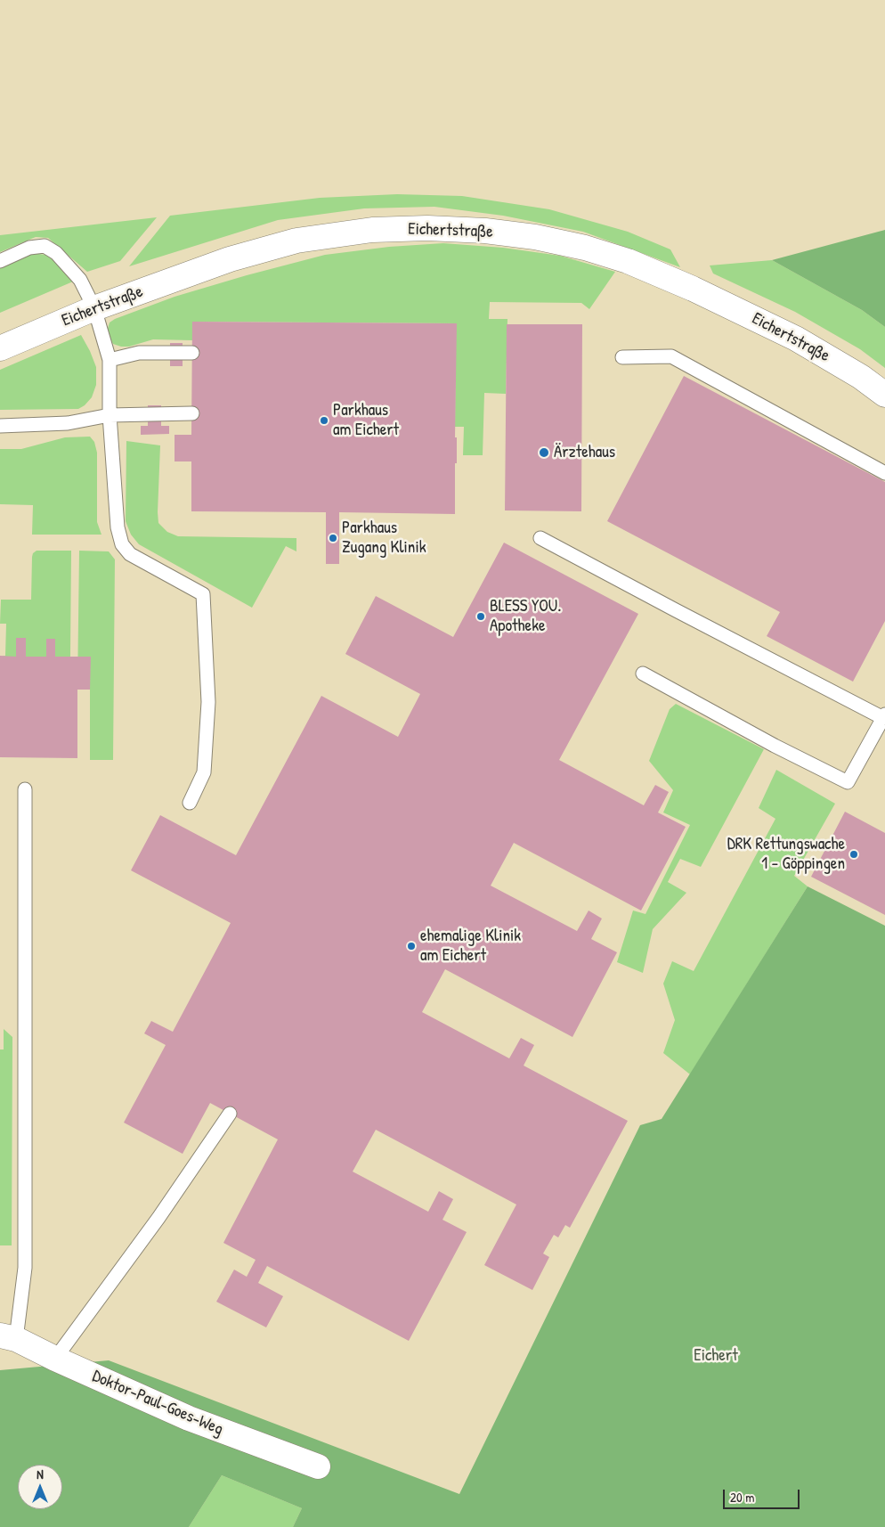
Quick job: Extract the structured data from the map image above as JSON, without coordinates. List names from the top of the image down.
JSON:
{
  "streets": {
    "street": ["Eichertstraße", "Doktor-Paul-Goes-Weg"]
  },
  "parks": ["Eichert"],
  "places": [
    "Parkhaus am Eichert",
    "Ärztehaus",
    "Parkhaus Zugang Klinik",
    "BLESS YOU. Apotheke",
    "DRK Rettungswache 1 - Göppingen",
    "ehemalige Klinik am Eichert"
  ],
  "scale_bar": "20 m",
  "north": "top"
}
